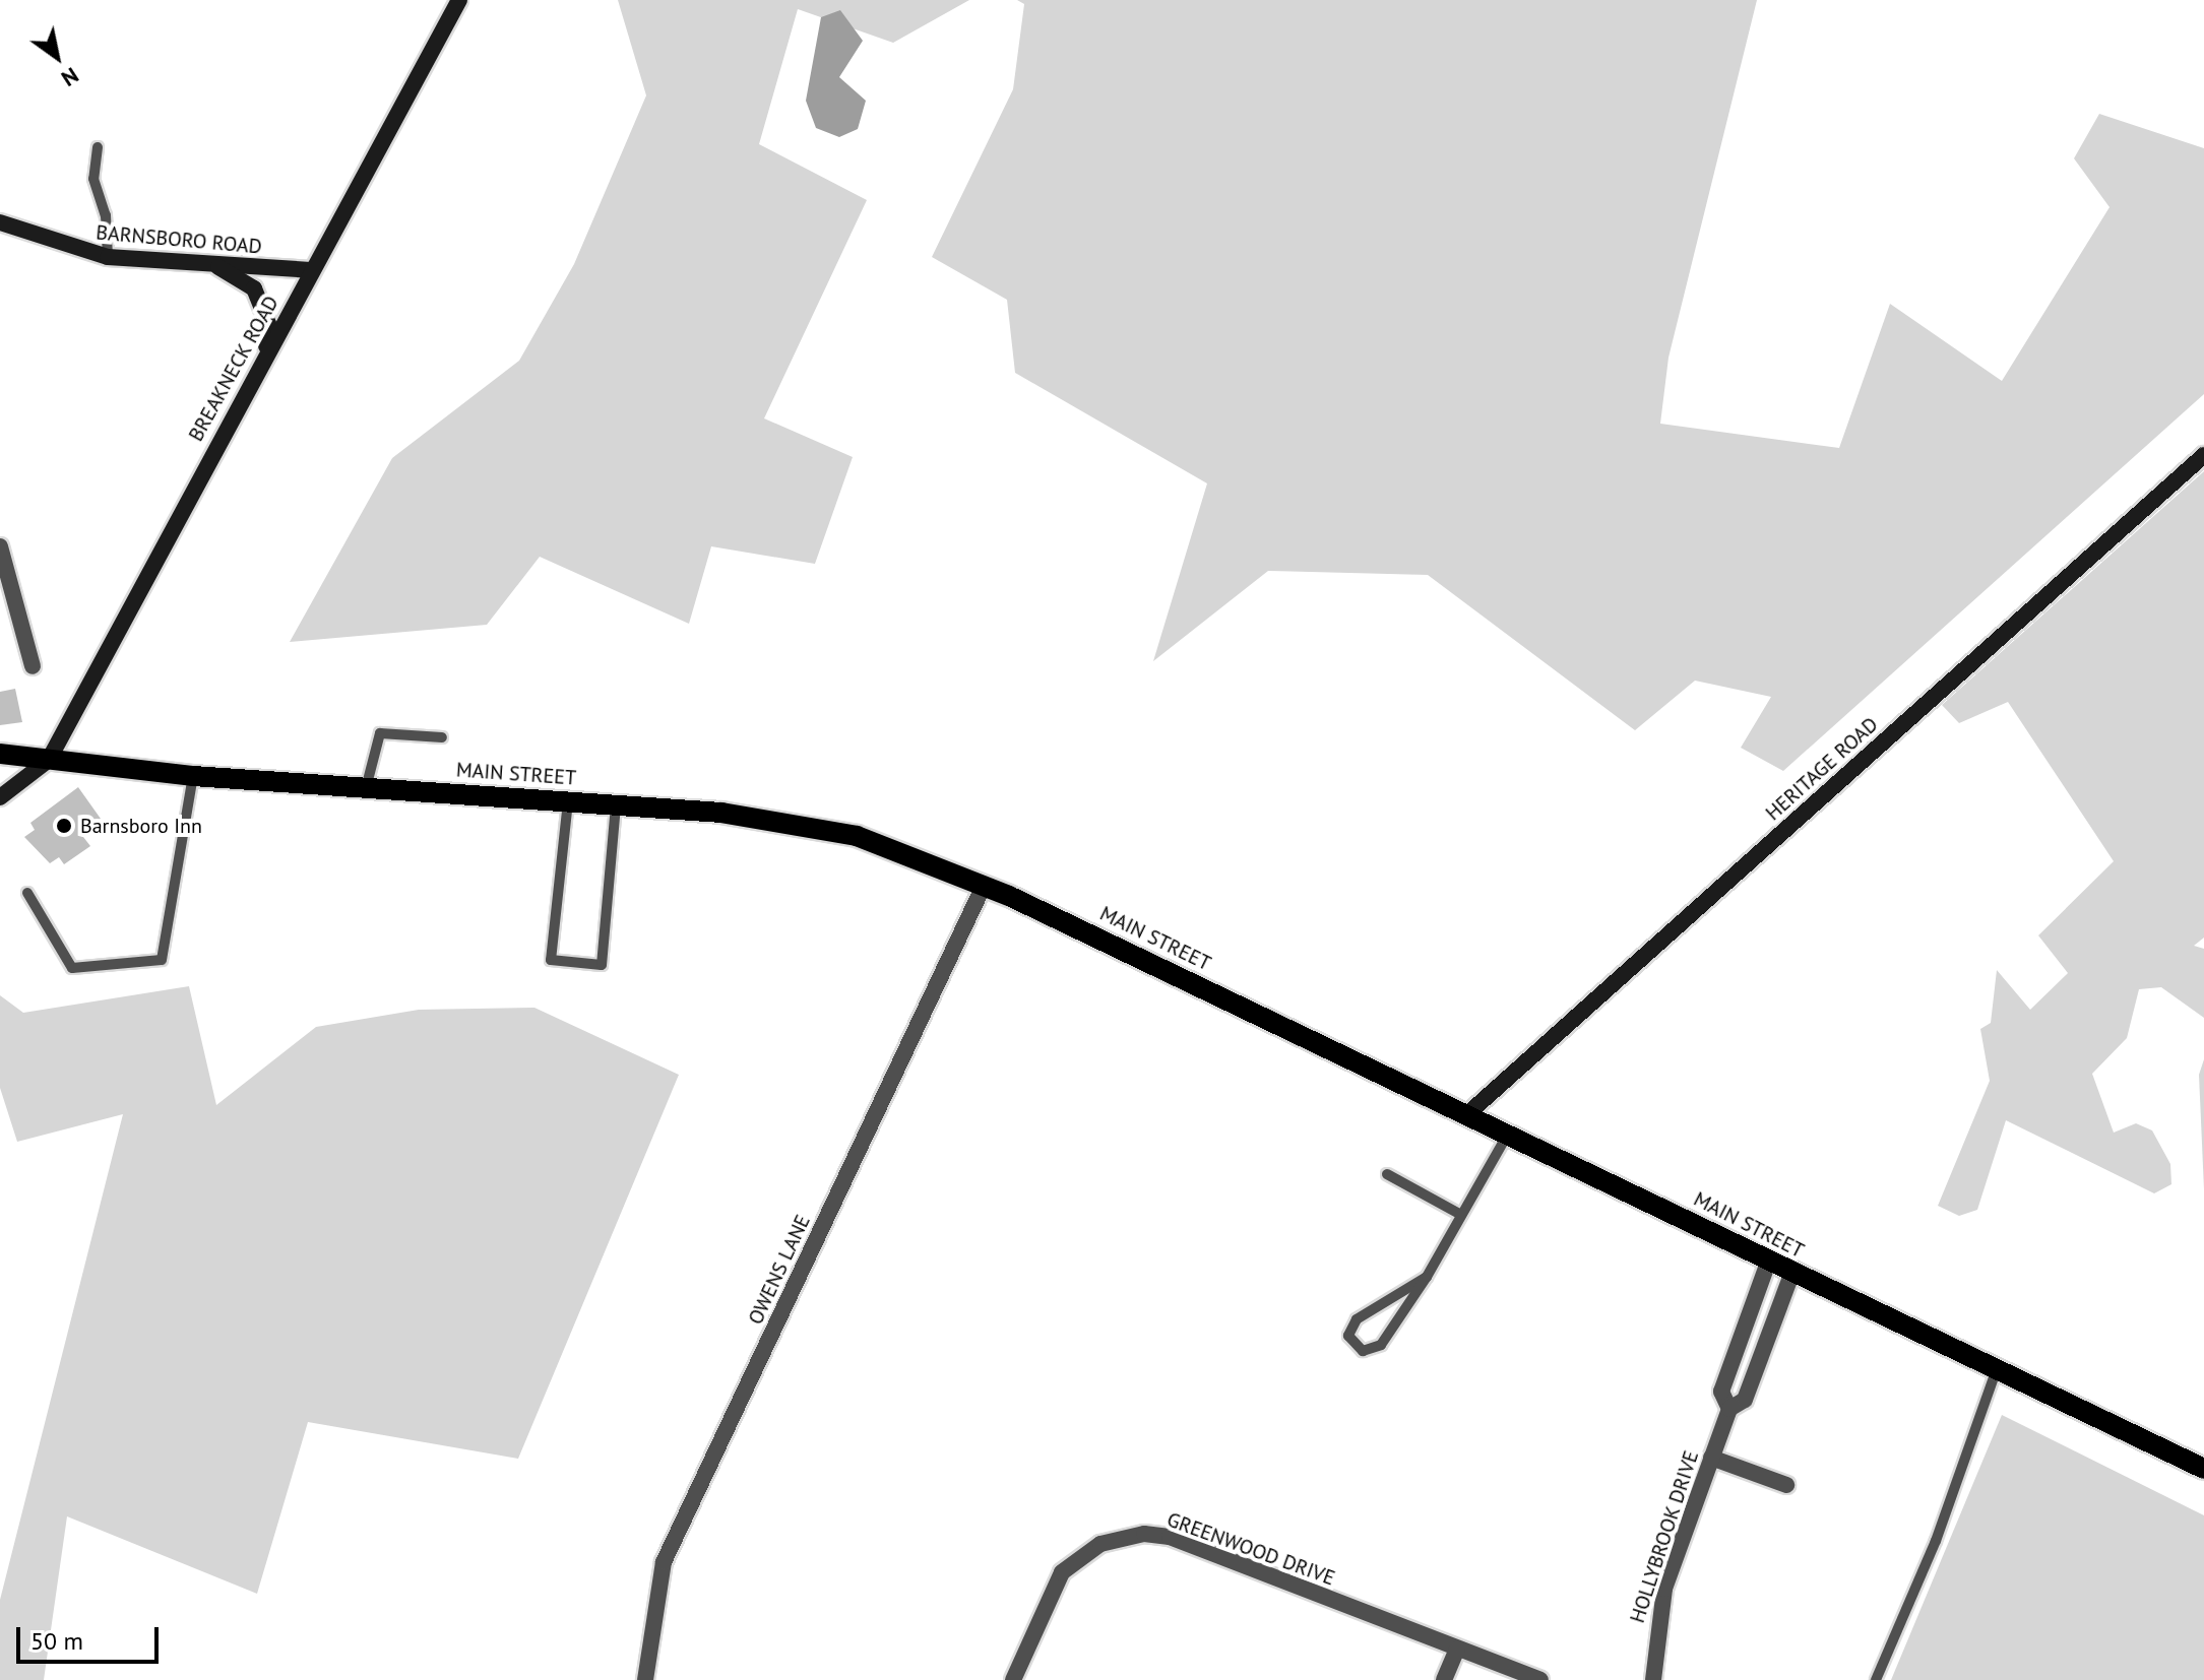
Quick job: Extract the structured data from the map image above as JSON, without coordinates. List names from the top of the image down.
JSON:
{
  "streets": {
    "main road": [
      "BARNSBORO ROAD",
      "BREAKNECK ROAD",
      "HERITAGE ROAD",
      "MAIN STREET"
    ],
    "street": ["OWENS LANE", "HOLLYBROOK DRIVE", "GREENWOOD DRIVE"]
  },
  "crossings": [
    ["BARNSBORO ROAD", "BREAKNECK ROAD"],
    ["BREAKNECK ROAD", "MAIN STREET"],
    ["HERITAGE ROAD", "MAIN STREET"],
    ["MAIN STREET", "OWENS LANE"],
    ["MAIN STREET", "HOLLYBROOK DRIVE"]
  ],
  "places": ["Barnsboro Inn"],
  "scale_bar": "50 m",
  "north": "bottom right"
}
